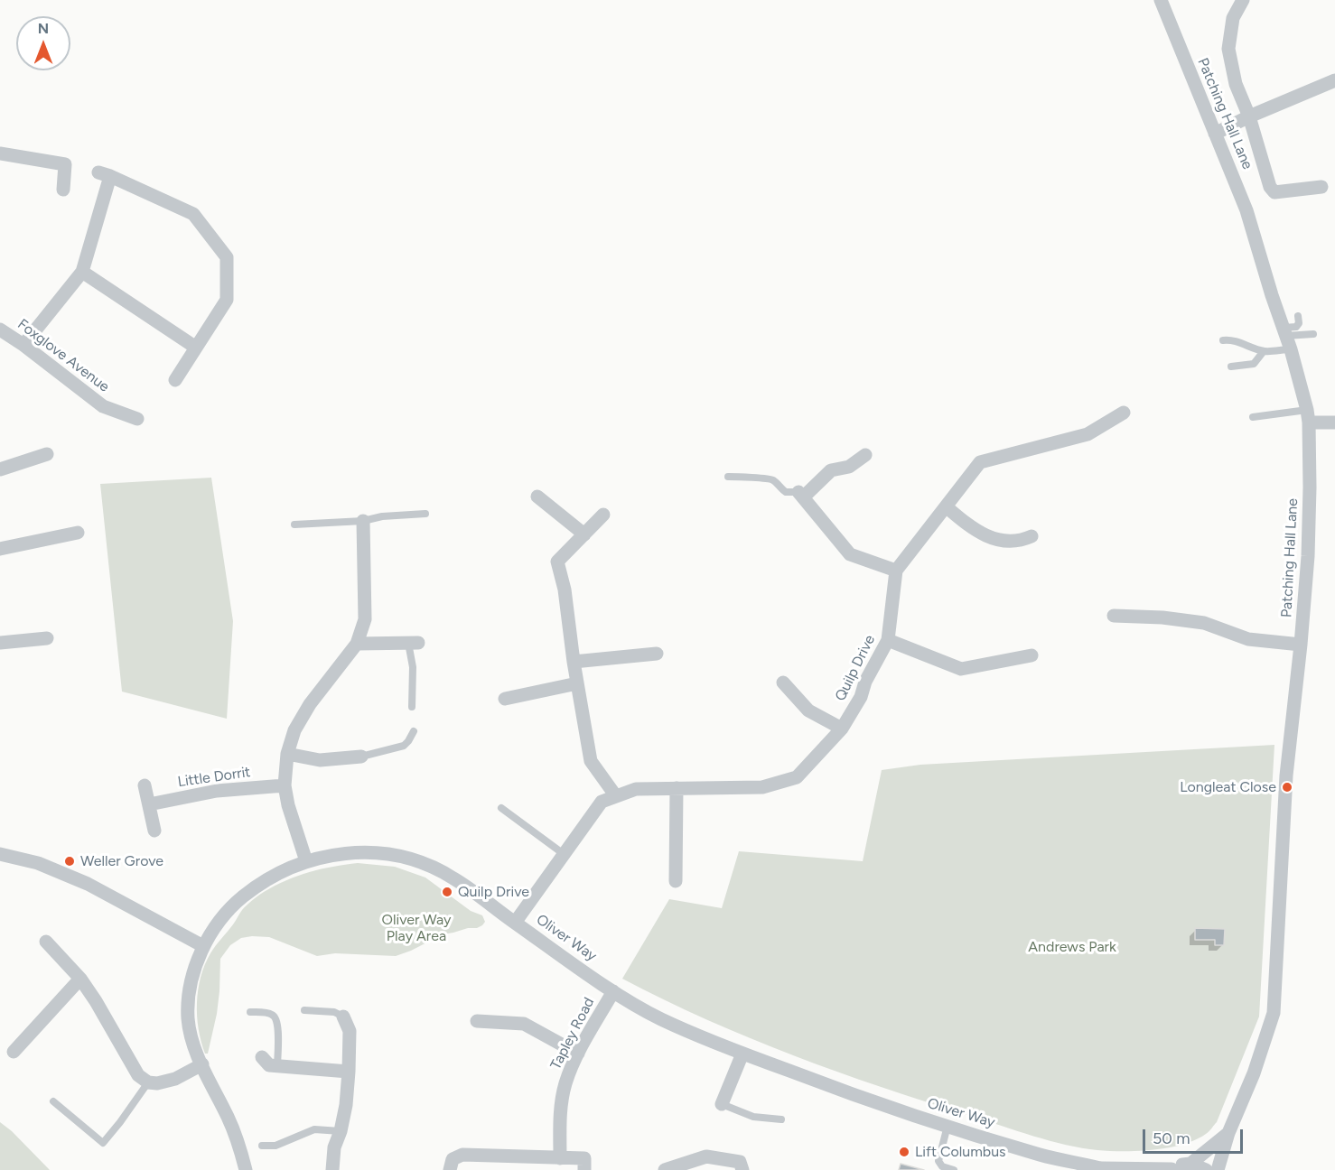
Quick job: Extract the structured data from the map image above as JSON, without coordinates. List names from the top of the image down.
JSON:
{
  "streets": {
    "street": [
      "Patching Hall Lane",
      "Foxglove Avenue",
      "Quilp Drive",
      "Little Dorrit",
      "Oliver Way",
      "Tapley Road"
    ]
  },
  "crossings": [
    ["Patching Hall Lane", "Oliver Way"],
    ["Quilp Drive", "Oliver Way"],
    ["Oliver Way", "Tapley Road"]
  ],
  "parks": ["Oliver Way Play Area", "Andrews Park"],
  "places": [
    "Longleat Close",
    "Weller Grove",
    "Quilp Drive",
    "Lift Columbus"
  ],
  "scale_bar": "50 m",
  "north": "top"
}
